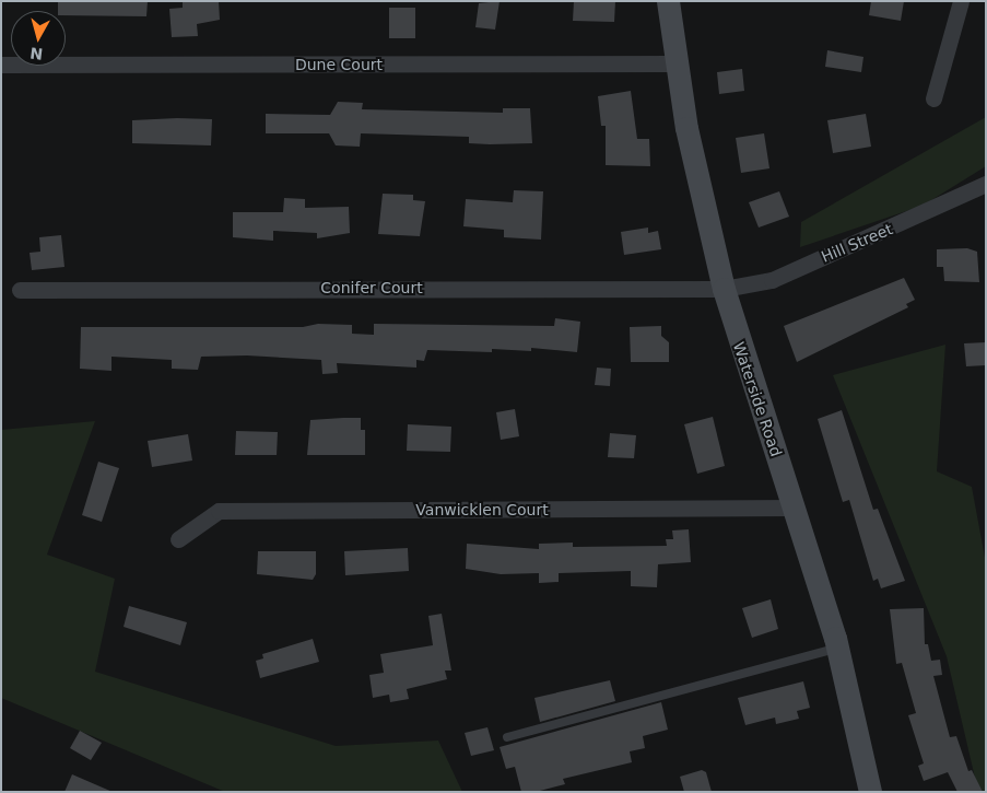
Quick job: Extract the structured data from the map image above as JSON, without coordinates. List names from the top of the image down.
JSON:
{
  "streets": {
    "main road": ["Waterside Road"],
    "street": [
      "Dune Court",
      "Hill Street",
      "Conifer Court",
      "Vanwicklen Court"
    ]
  },
  "crossings": [
    ["Dune Court", "Waterside Road"],
    ["Hill Street", "Conifer Court"],
    ["Hill Street", "Waterside Road"],
    ["Conifer Court", "Waterside Road"],
    ["Waterside Road", "Vanwicklen Court"]
  ],
  "north": "bottom"
}
